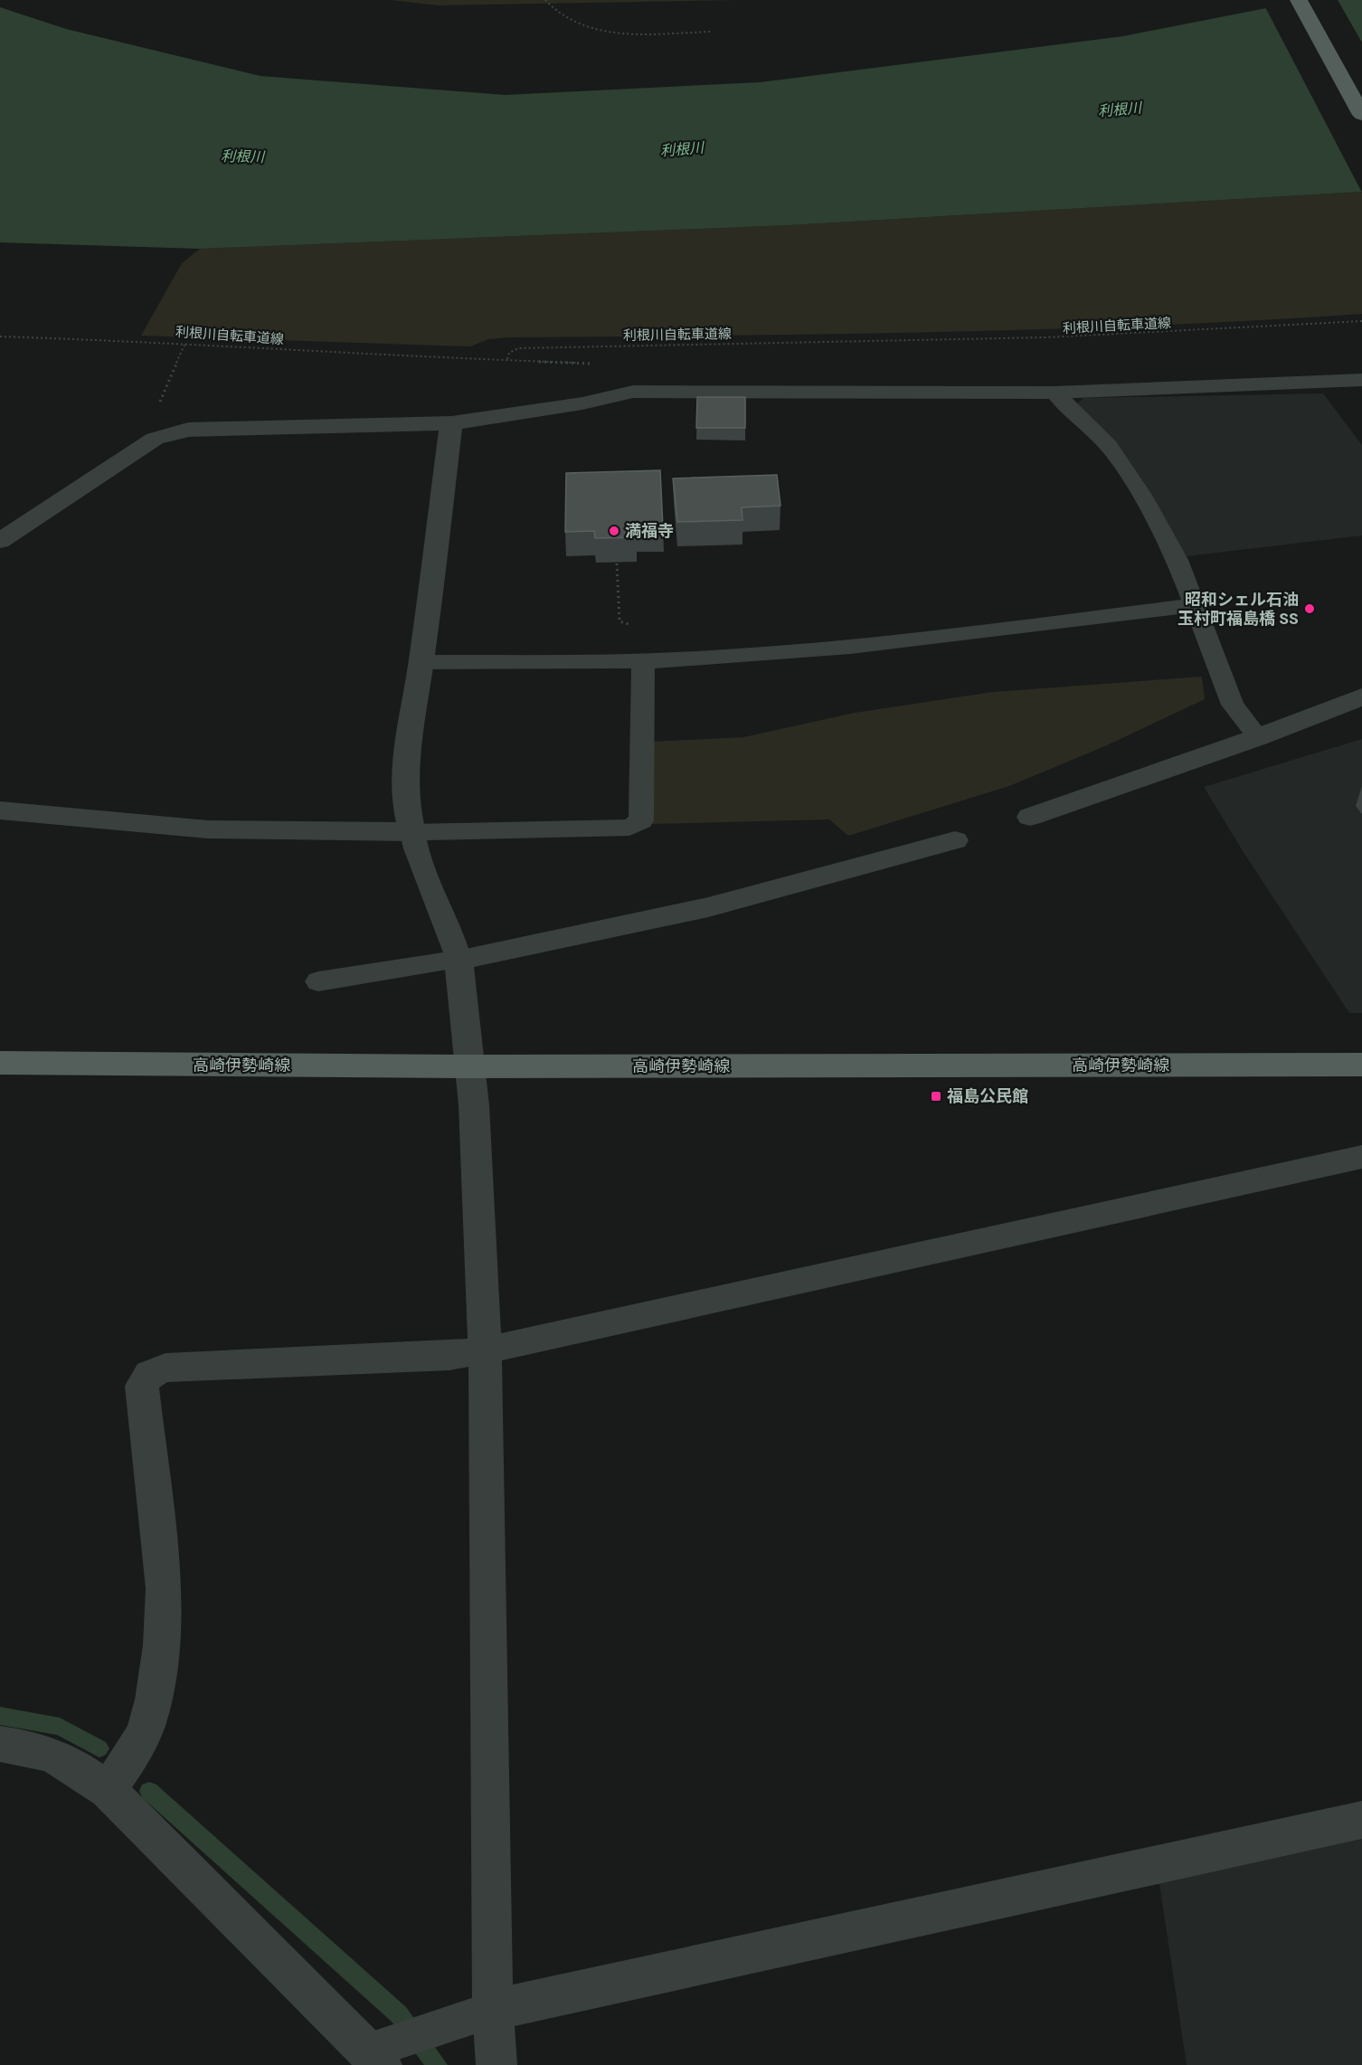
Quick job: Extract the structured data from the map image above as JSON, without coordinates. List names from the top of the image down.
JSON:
{
  "streets": {
    "main road": ["高崎伊勢崎線"],
    "path": ["利根川自転車道線"]
  },
  "water": ["利根川"],
  "places": {
    "other": ["満福寺", "昭和シェル石油 玉村町福島橋 SS"],
    "transit": ["福島公民館"]
  }
}
